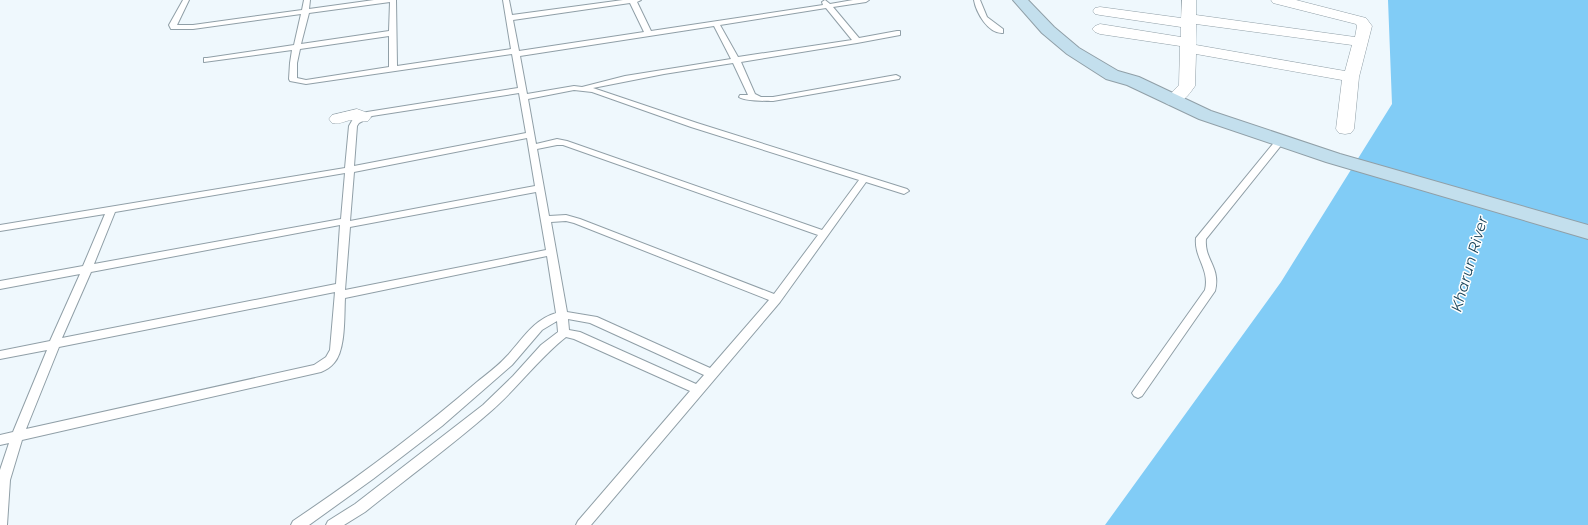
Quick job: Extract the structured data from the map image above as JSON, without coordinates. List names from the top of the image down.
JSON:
{
  "water": ["Kharun River"]
}
